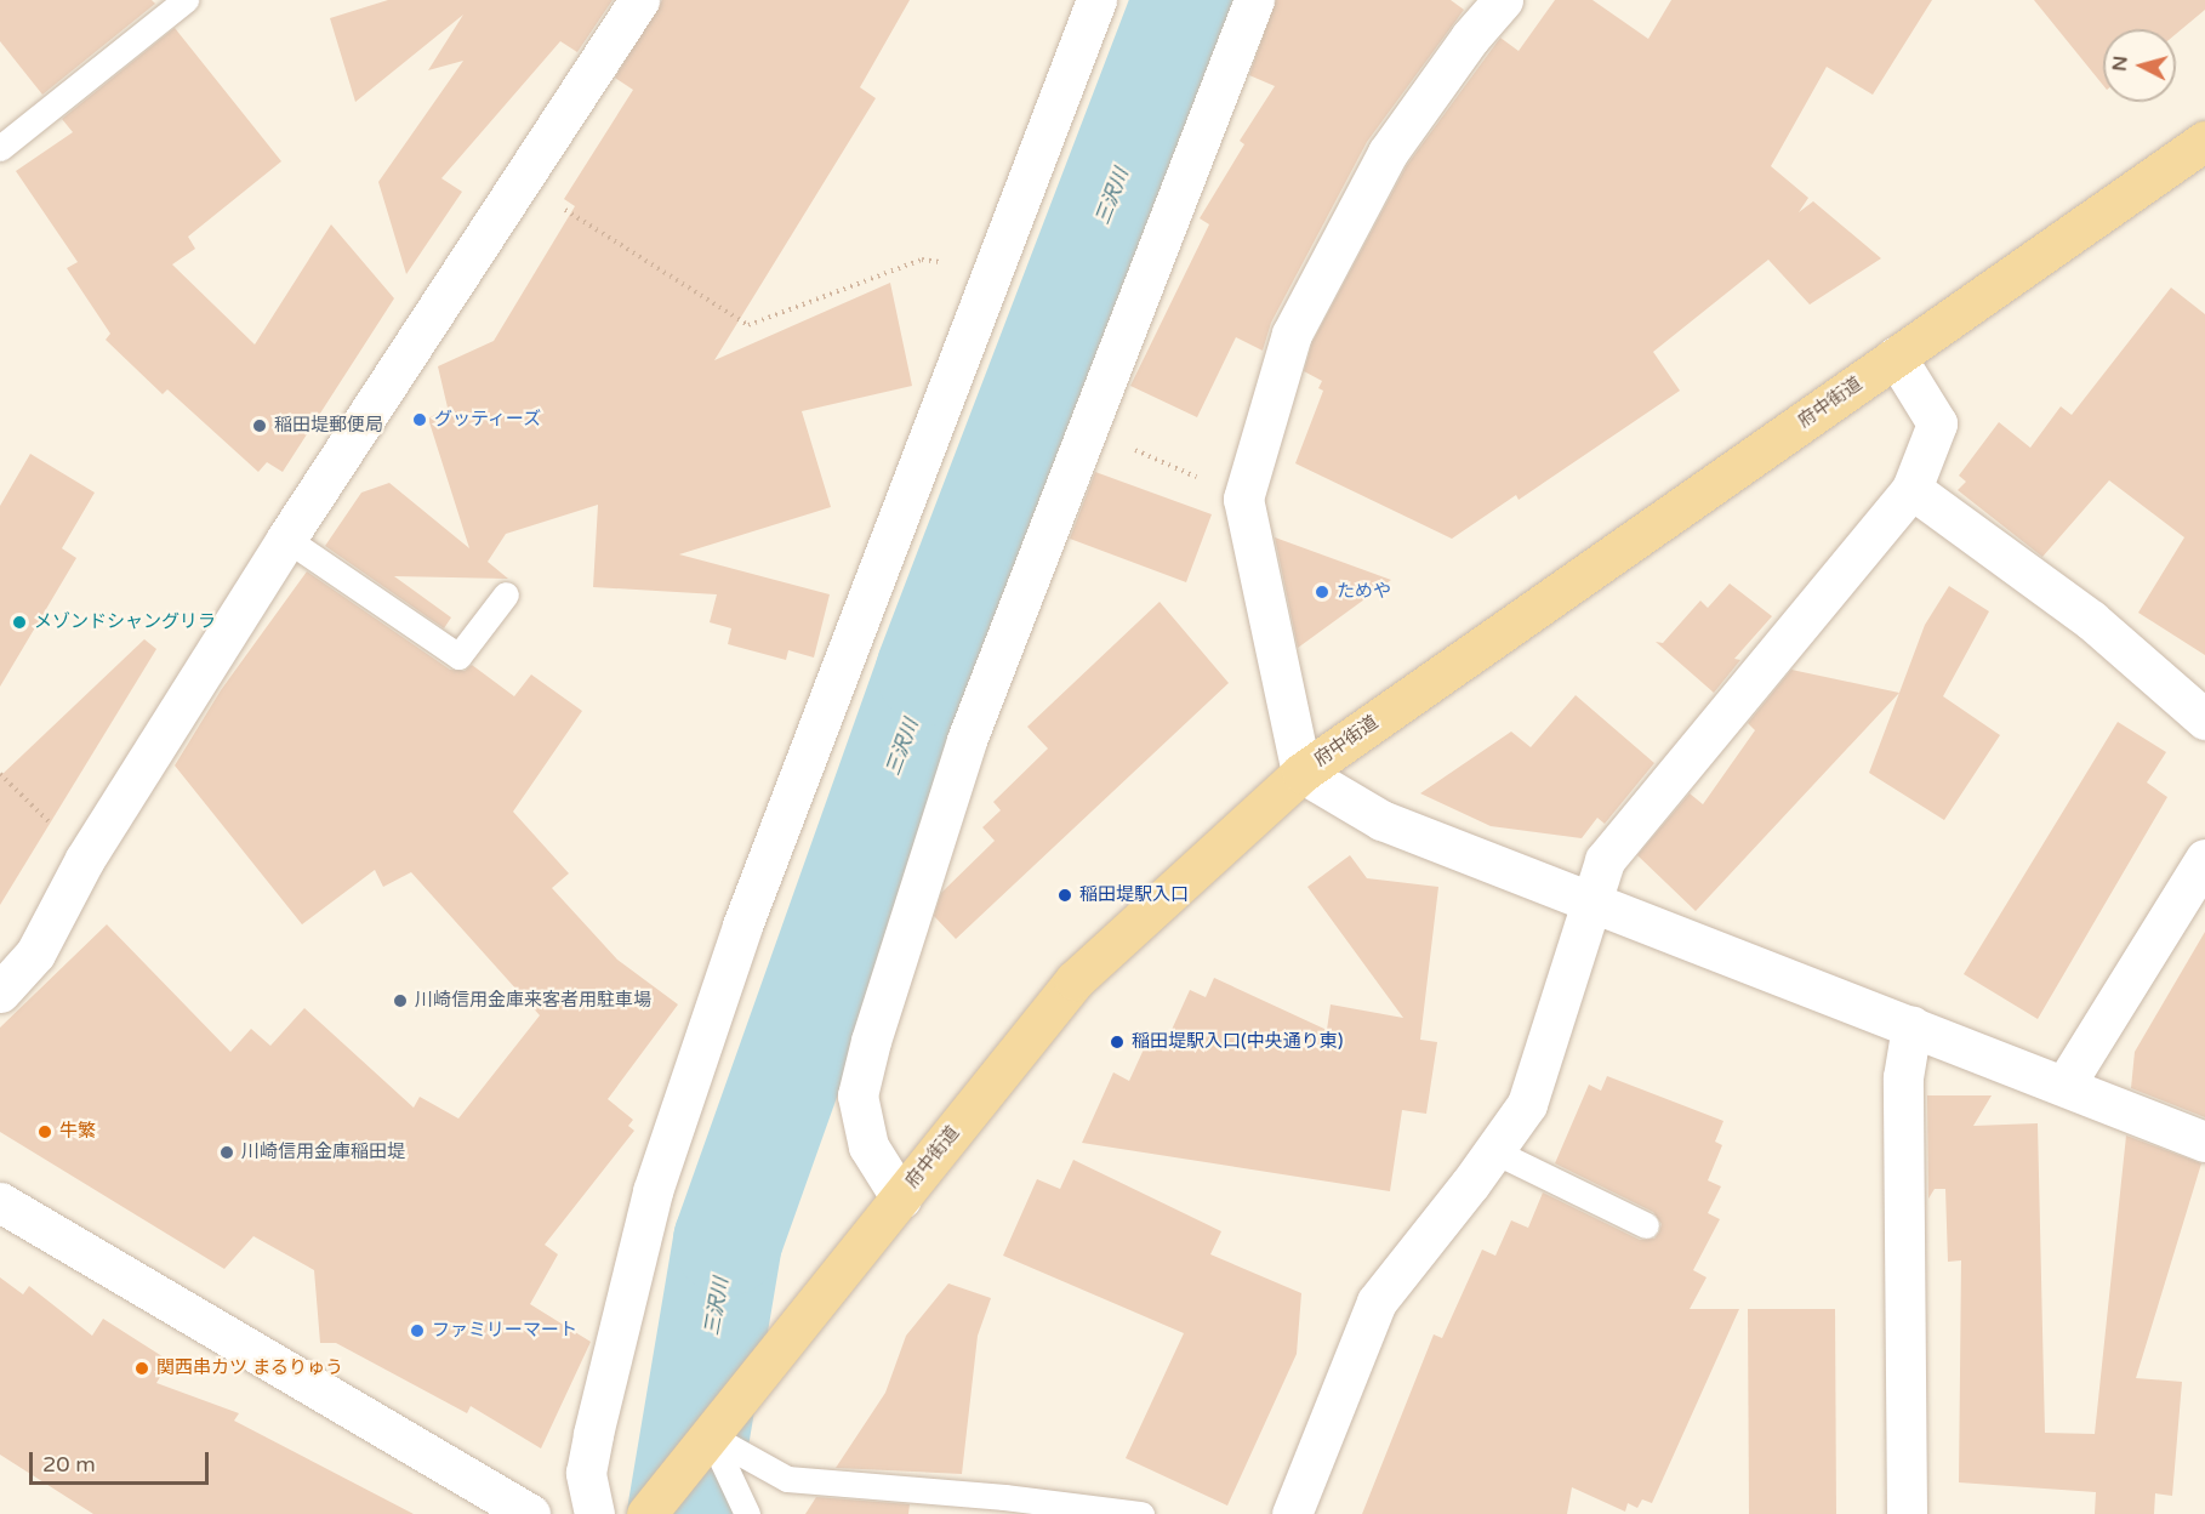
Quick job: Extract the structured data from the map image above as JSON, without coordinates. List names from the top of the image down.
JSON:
{
  "streets": {
    "main road": ["府中街道"]
  },
  "water": ["三沢川"],
  "places": [
    "グッティーズ",
    "稲田堤郵便局",
    "ためや",
    "メゾンドシャングリラ",
    "稲田堤駅入口",
    "川崎信用金庫来客者用駐車場",
    "稲田堤駅入口(中央通り東)",
    "牛繁",
    "川崎信用金庫稲田堤",
    "ファミリーマート",
    "関西串カツ まるりゅう"
  ],
  "scale_bar": "20 m",
  "north": "left"
}
